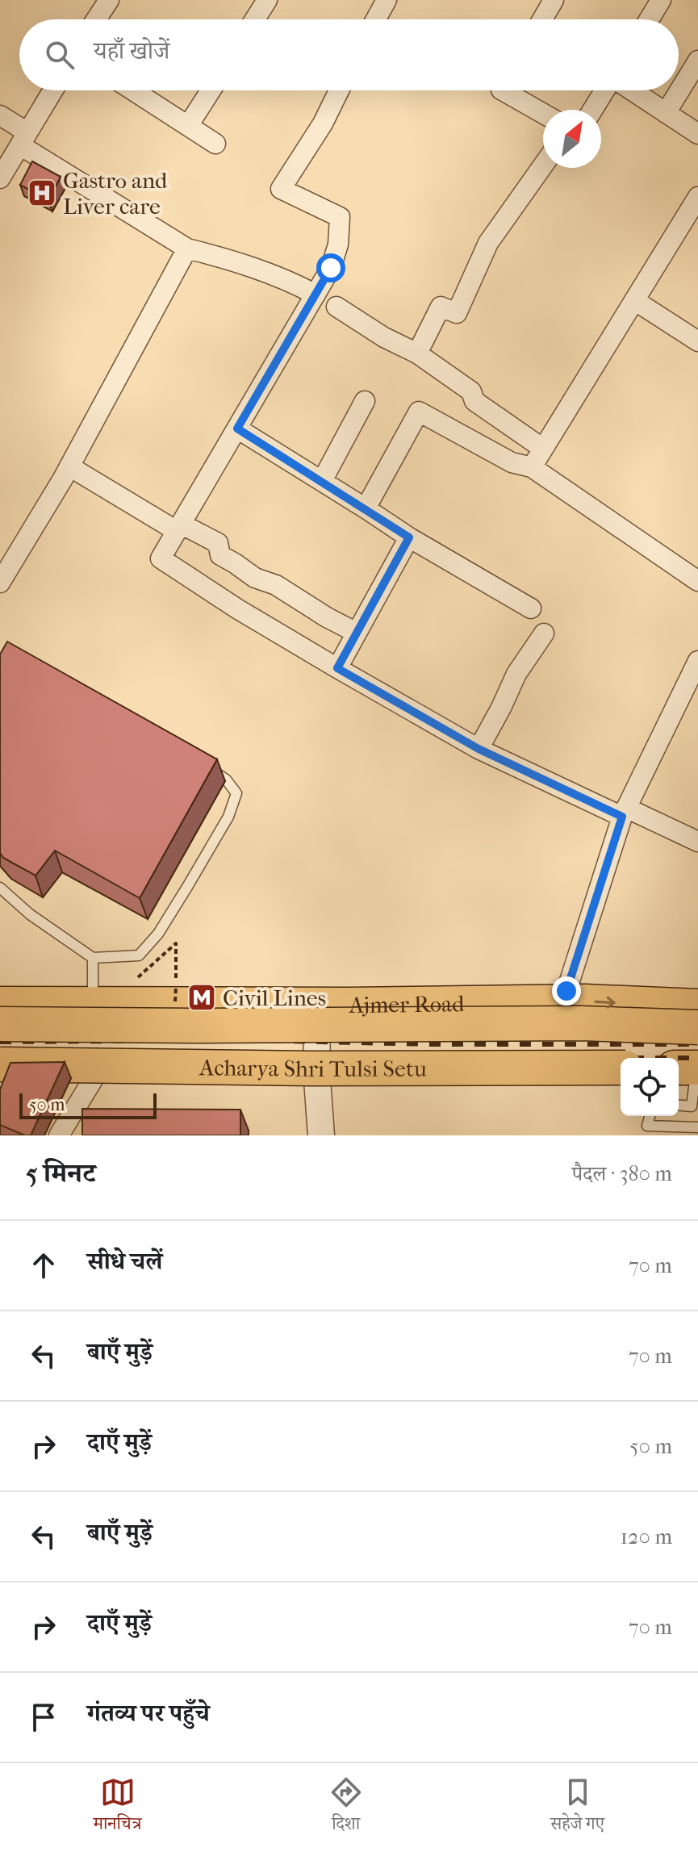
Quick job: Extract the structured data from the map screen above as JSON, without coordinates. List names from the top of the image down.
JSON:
{
  "streets": {
    "highway": ["Ajmer Road", "Acharya Shri Tulsi Setu"]
  },
  "places": {
    "hospital": ["Gastro and Liver care"],
    "metro station": ["Civil Lines"]
  },
  "scale_bar": "50 m",
  "north": "top right",
  "page": {
    "search": "यहाँ खोजें",
    "scale": "50 m",
    "heading": ["5 मिनट", "पैदल · 380 m"],
    "list": [
      ["सीधे चलें", "70 m"],
      ["बाएँ मुड़ें", "70 m"],
      ["दाएँ मुड़ें", "50 m"],
      ["बाएँ मुड़ें", "120 m"],
      ["दाएँ मुड़ें", "70 m"],
      "गंतव्य पर पहुँचे"
    ],
    "nav": ["मानचित्र", "दिशा", "सहेजे गए"]
  }
}
